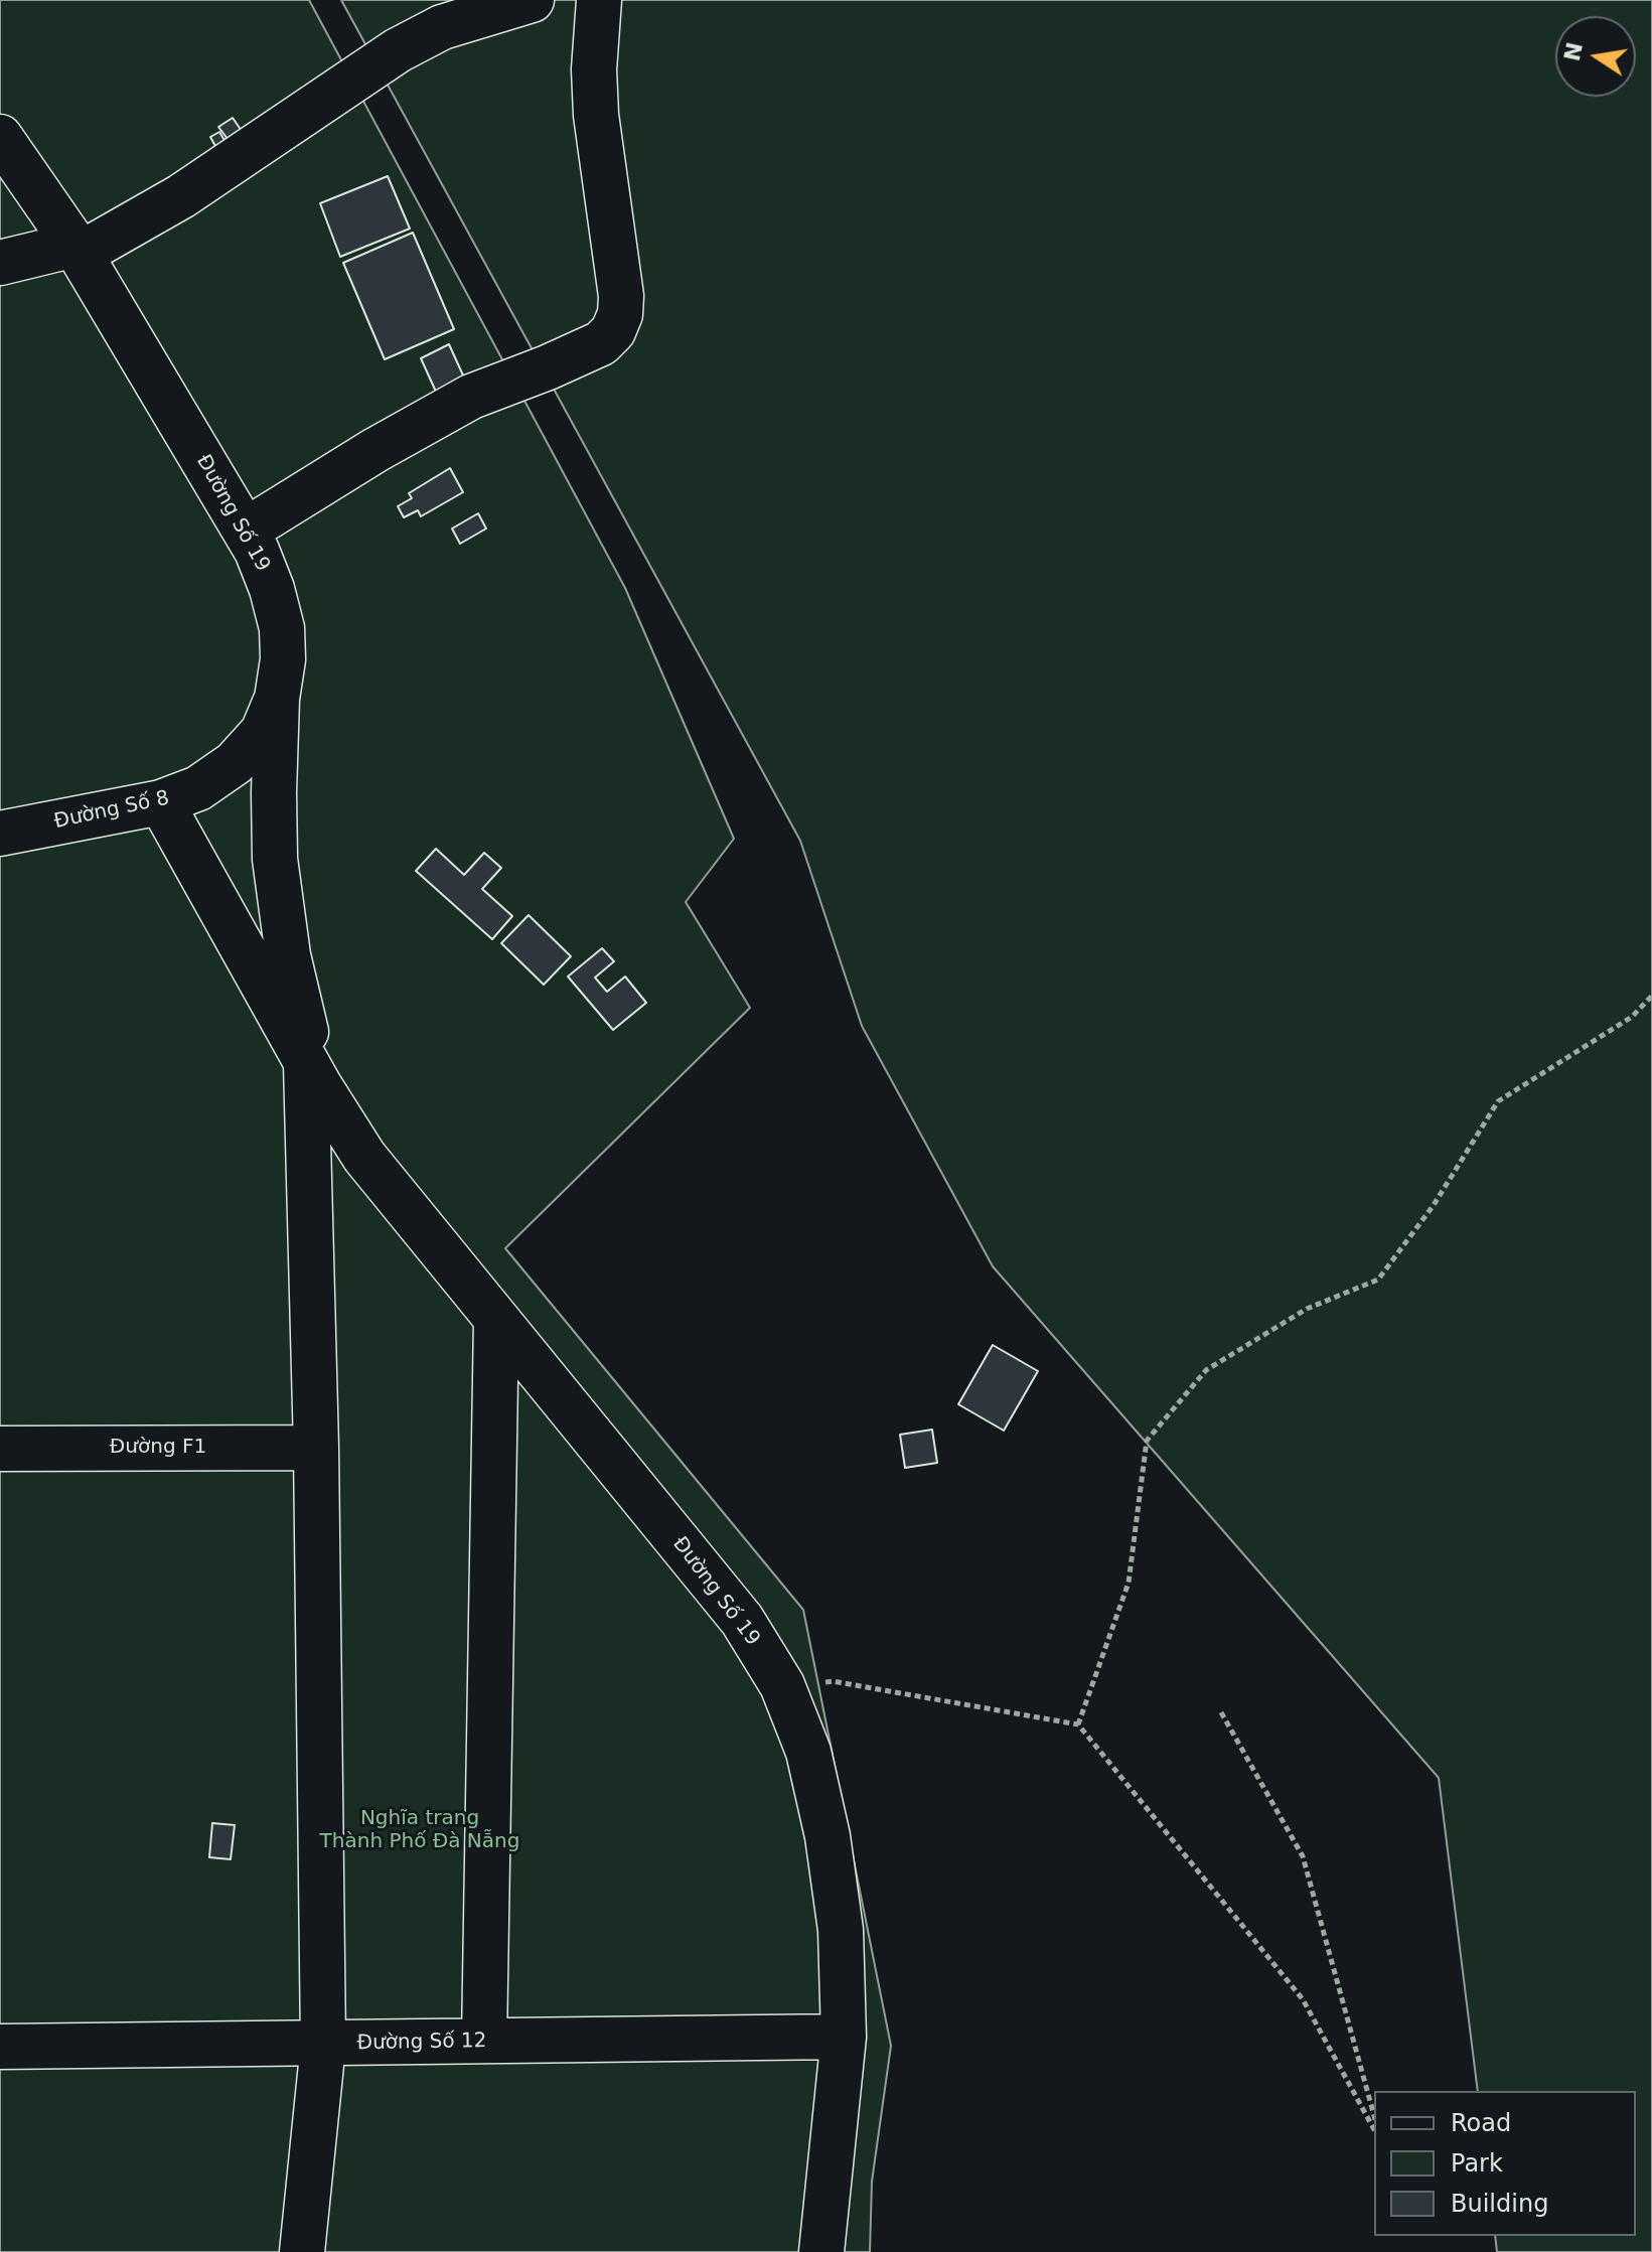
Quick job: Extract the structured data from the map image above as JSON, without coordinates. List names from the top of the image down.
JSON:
{
  "streets": {
    "street": [
      "Đường Số 19",
      "Đường Số 8",
      "Đường F1",
      "Đường Số 12"
    ]
  },
  "crossings": [
    ["Đường Số 19", "Đường Số 8"],
    ["Đường Số 19", "Đường Số 12"]
  ],
  "parks": ["Nghĩa trang Thành Phố Đà Nẵng"],
  "legend": ["Road", "Park", "Building"],
  "north": "left"
}
